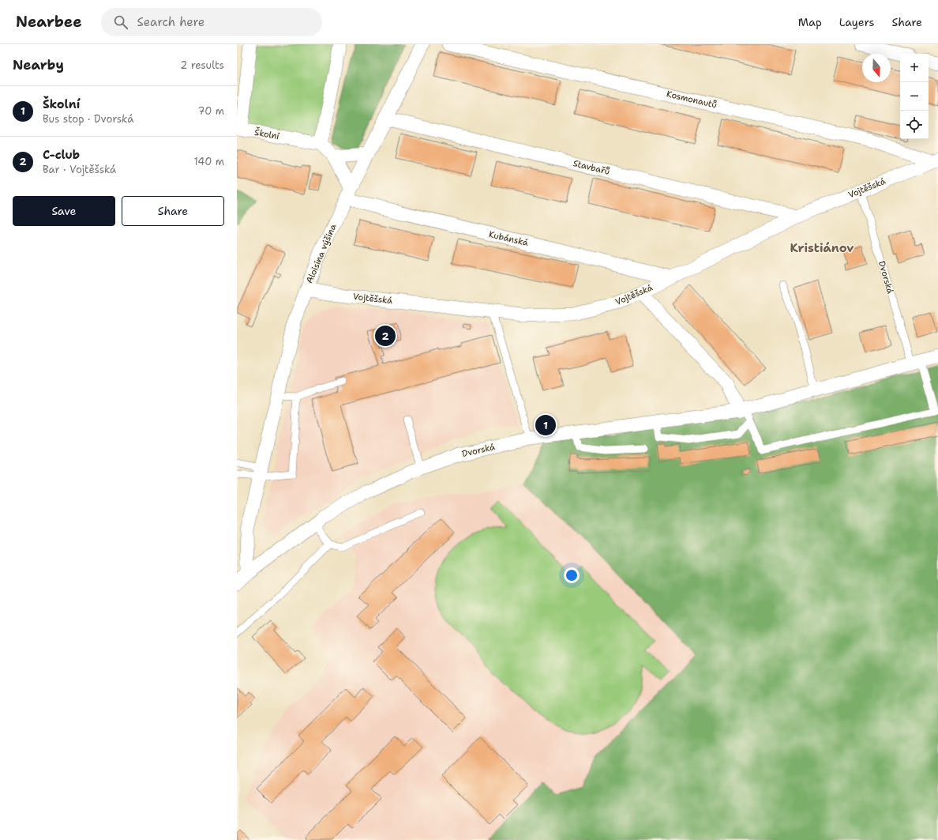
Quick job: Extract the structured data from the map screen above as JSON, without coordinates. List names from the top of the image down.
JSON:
{
  "streets": {
    "street": [
      "Kosmonautů",
      "Školní",
      "Stavbařů",
      "Vojtěšská",
      "Kubánská",
      "Aloisina výšina",
      "Dvorská"
    ]
  },
  "crossings": [
    ["Kosmonautů", "Vojtěšská"],
    ["Stavbařů", "Vojtěšská"],
    ["Stavbařů", "Aloisina výšina"],
    ["Vojtěšská", "Kubánská"],
    ["Vojtěšská", "Aloisina výšina"],
    ["Vojtěšská", "Dvorská"],
    ["Kubánská", "Aloisina výšina"],
    ["Aloisina výšina", "Dvorská"]
  ],
  "districts": ["Kristiánov"],
  "north": "bottom",
  "page": {
    "header": "Nearbee",
    "search": "Search here",
    "nav": ["Map", "Layers", "Share"],
    "heading": ["Nearby", "2 results"],
    "map_buttons": ["+", "−"],
    "list": [
      {
        "mark": "1",
        "name": "Školní",
        "note": "Bus stop · Dvorská",
        "value": "70 m"
      },
      {
        "mark": "2",
        "name": "C-club",
        "note": "Bar · Vojtěšská",
        "value": "140 m"
      }
    ],
    "buttons": ["Save", "Share"],
    "pins": ["2", "1"]
  }
}
